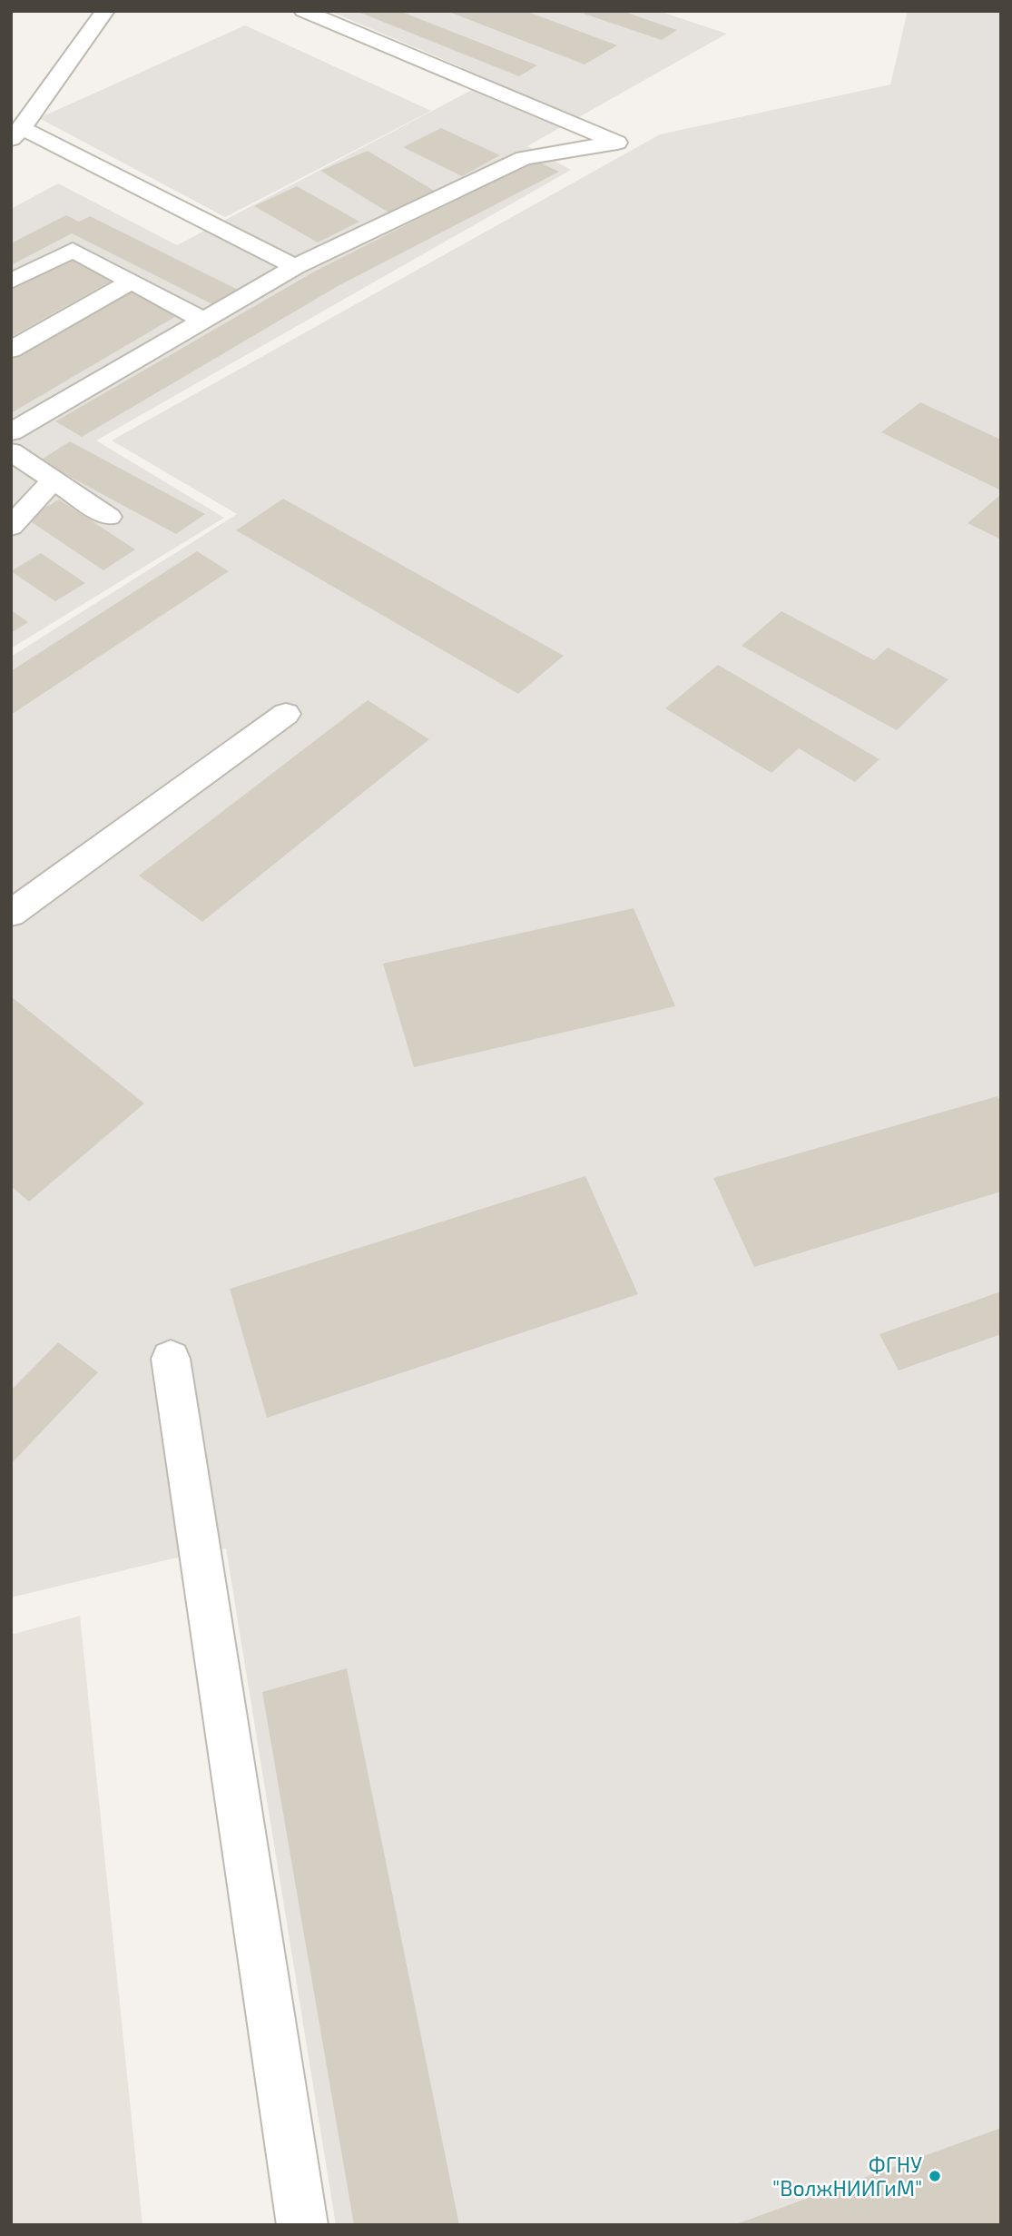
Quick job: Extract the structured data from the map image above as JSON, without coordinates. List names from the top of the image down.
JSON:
{
  "places": ["ФГНУ \"ВолжНИИГиМ\""]
}
